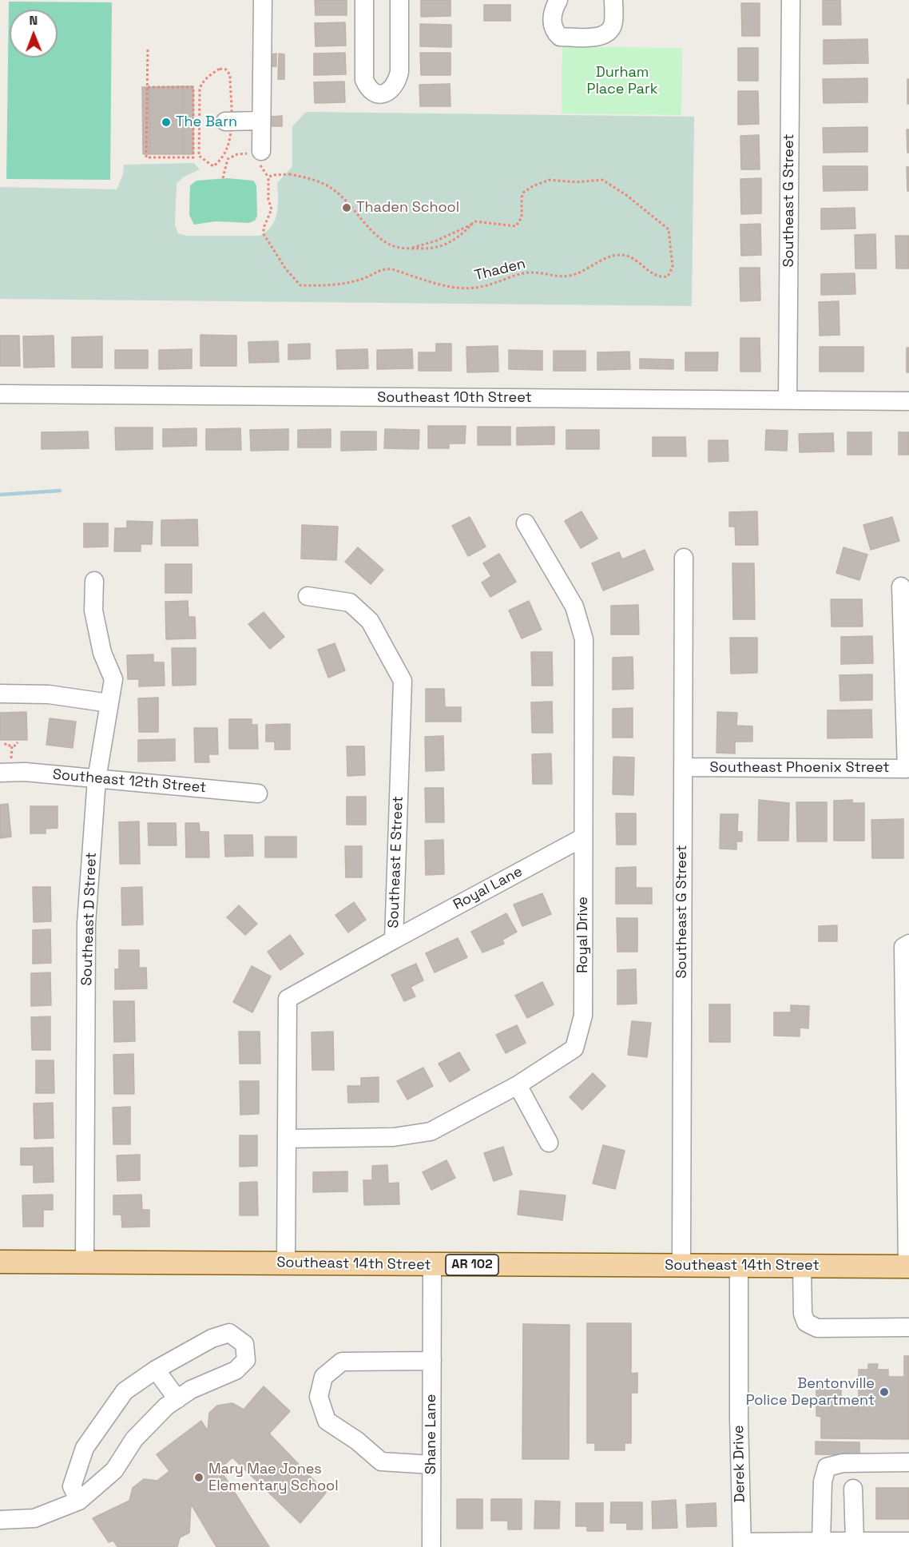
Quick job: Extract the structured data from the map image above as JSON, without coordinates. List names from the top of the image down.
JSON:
{
  "streets": {
    "main road": ["Southeast 14th Street", "AR 102"],
    "street": [
      "Southeast G Street",
      "Southeast 10th Street",
      "Southeast Phoenix Street",
      "Southeast 12th Street",
      "Southeast E Street",
      "Royal Lane",
      "Southeast D Street",
      "Royal Drive",
      "Shane Lane",
      "Derek Drive"
    ],
    "path": ["Thaden"]
  },
  "crossings": [
    ["Southeast G Street", "Southeast 10th Street"],
    ["Southeast G Street", "Southeast Phoenix Street"],
    ["Southeast G Street", "Southeast 14th Street"],
    ["Southeast 12th Street", "Southeast D Street"],
    ["Southeast E Street", "Royal Lane"],
    ["Southeast E Street", "Royal Drive"],
    ["Southeast E Street", "Southeast 14th Street"],
    ["Royal Lane", "Royal Drive"],
    ["Southeast D Street", "Southeast 14th Street"],
    ["Southeast 14th Street", "Shane Lane"],
    ["Southeast 14th Street", "Derek Drive"]
  ],
  "parks": ["Durham Place Park"],
  "places": [
    "The Barn",
    "Thaden School",
    "Bentonville Police Department",
    "Mary Mae Jones Elementary School"
  ],
  "north": "top"
}
